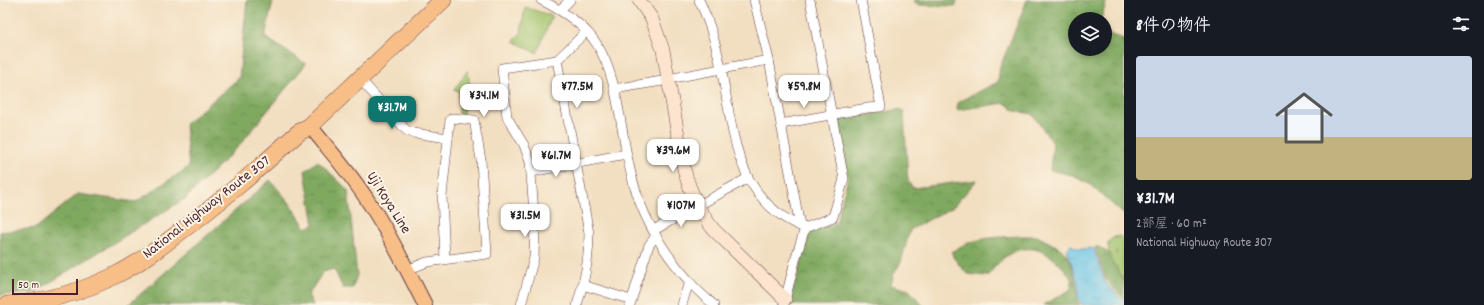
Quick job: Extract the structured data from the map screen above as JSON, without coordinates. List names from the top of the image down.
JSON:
{
  "streets": {
    "highway": ["National Highway Route 307"],
    "main road": ["Uji Koya Line"]
  },
  "crossings": [
    ["Uji Koya Line", "National Highway Route 307"]
  ],
  "scale_bar": "50 m",
  "page": {
    "heading": "8件の物件",
    "list": [
      {
        "name": "¥31.7M",
        "note": "2部屋 · 60 m² · National Highway Route 307"
      }
    ],
    "price": [
      "¥77.5M",
      "¥59.8M",
      "¥34.1M",
      "¥31.7M",
      "¥39.6M",
      "¥61.7M",
      "¥107M",
      "¥31.5M"
    ],
    "scale": "50 m"
  }
}
